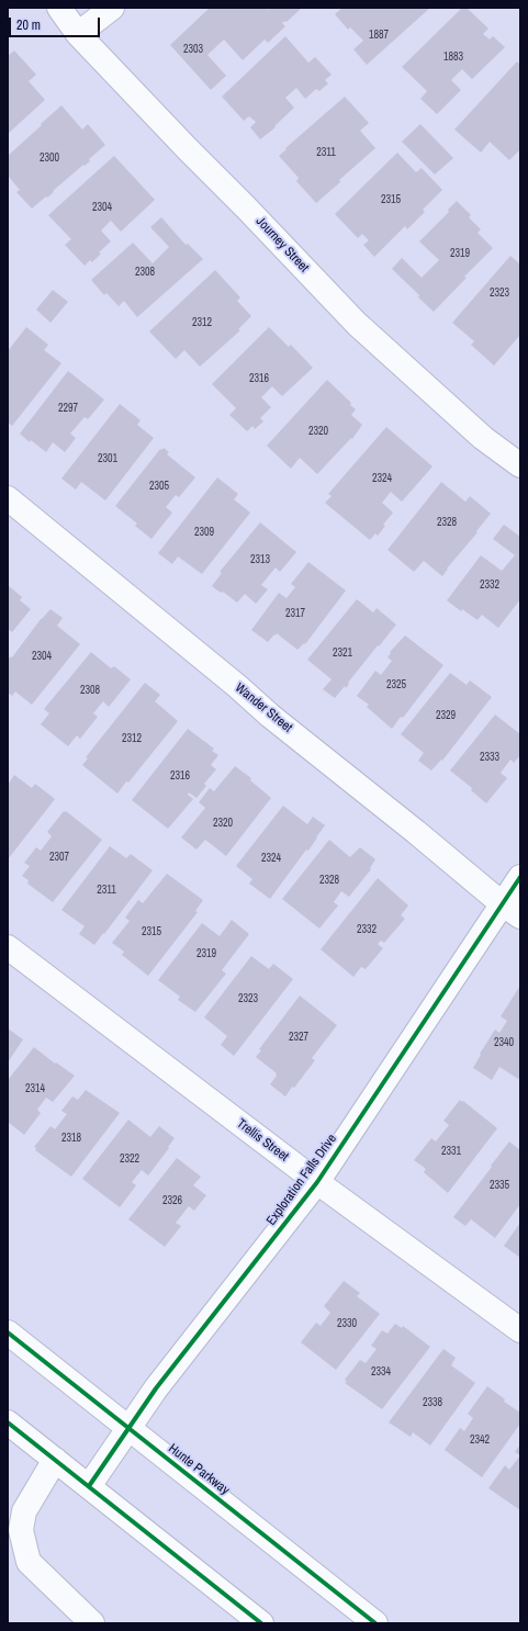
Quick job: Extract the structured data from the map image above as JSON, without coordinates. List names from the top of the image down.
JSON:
{
  "streets": {
    "street": [
      "Journey Street",
      "Wander Street",
      "Trellis Street",
      "Exploration Falls Drive",
      "Hunte Parkway"
    ]
  },
  "crossings": [
    ["Wander Street", "Exploration Falls Drive"],
    ["Trellis Street", "Exploration Falls Drive"],
    ["Exploration Falls Drive", "Hunte Parkway"]
  ],
  "house_numbers": [
    "1887",
    "2303",
    "1883",
    "2311",
    "2300",
    "2315",
    "2304",
    "2319",
    "2308",
    "2323",
    "2312",
    "2316",
    "2297",
    "2320",
    "2301",
    "2324",
    "2305",
    "2328",
    "2309",
    "2313",
    "2332",
    "2317",
    "2321",
    "2304",
    "2325",
    "2308",
    "2329",
    "2312",
    "2333",
    "2316",
    "2320",
    "2307",
    "2324",
    "2328",
    "2311",
    "2332",
    "2315",
    "2319",
    "2323",
    "2327",
    "2340",
    "2314",
    "2318",
    "2331",
    "2322",
    "2335",
    "2326",
    "2330",
    "2334",
    "2338",
    "2342"
  ],
  "scale_bar": "20 m"
}
